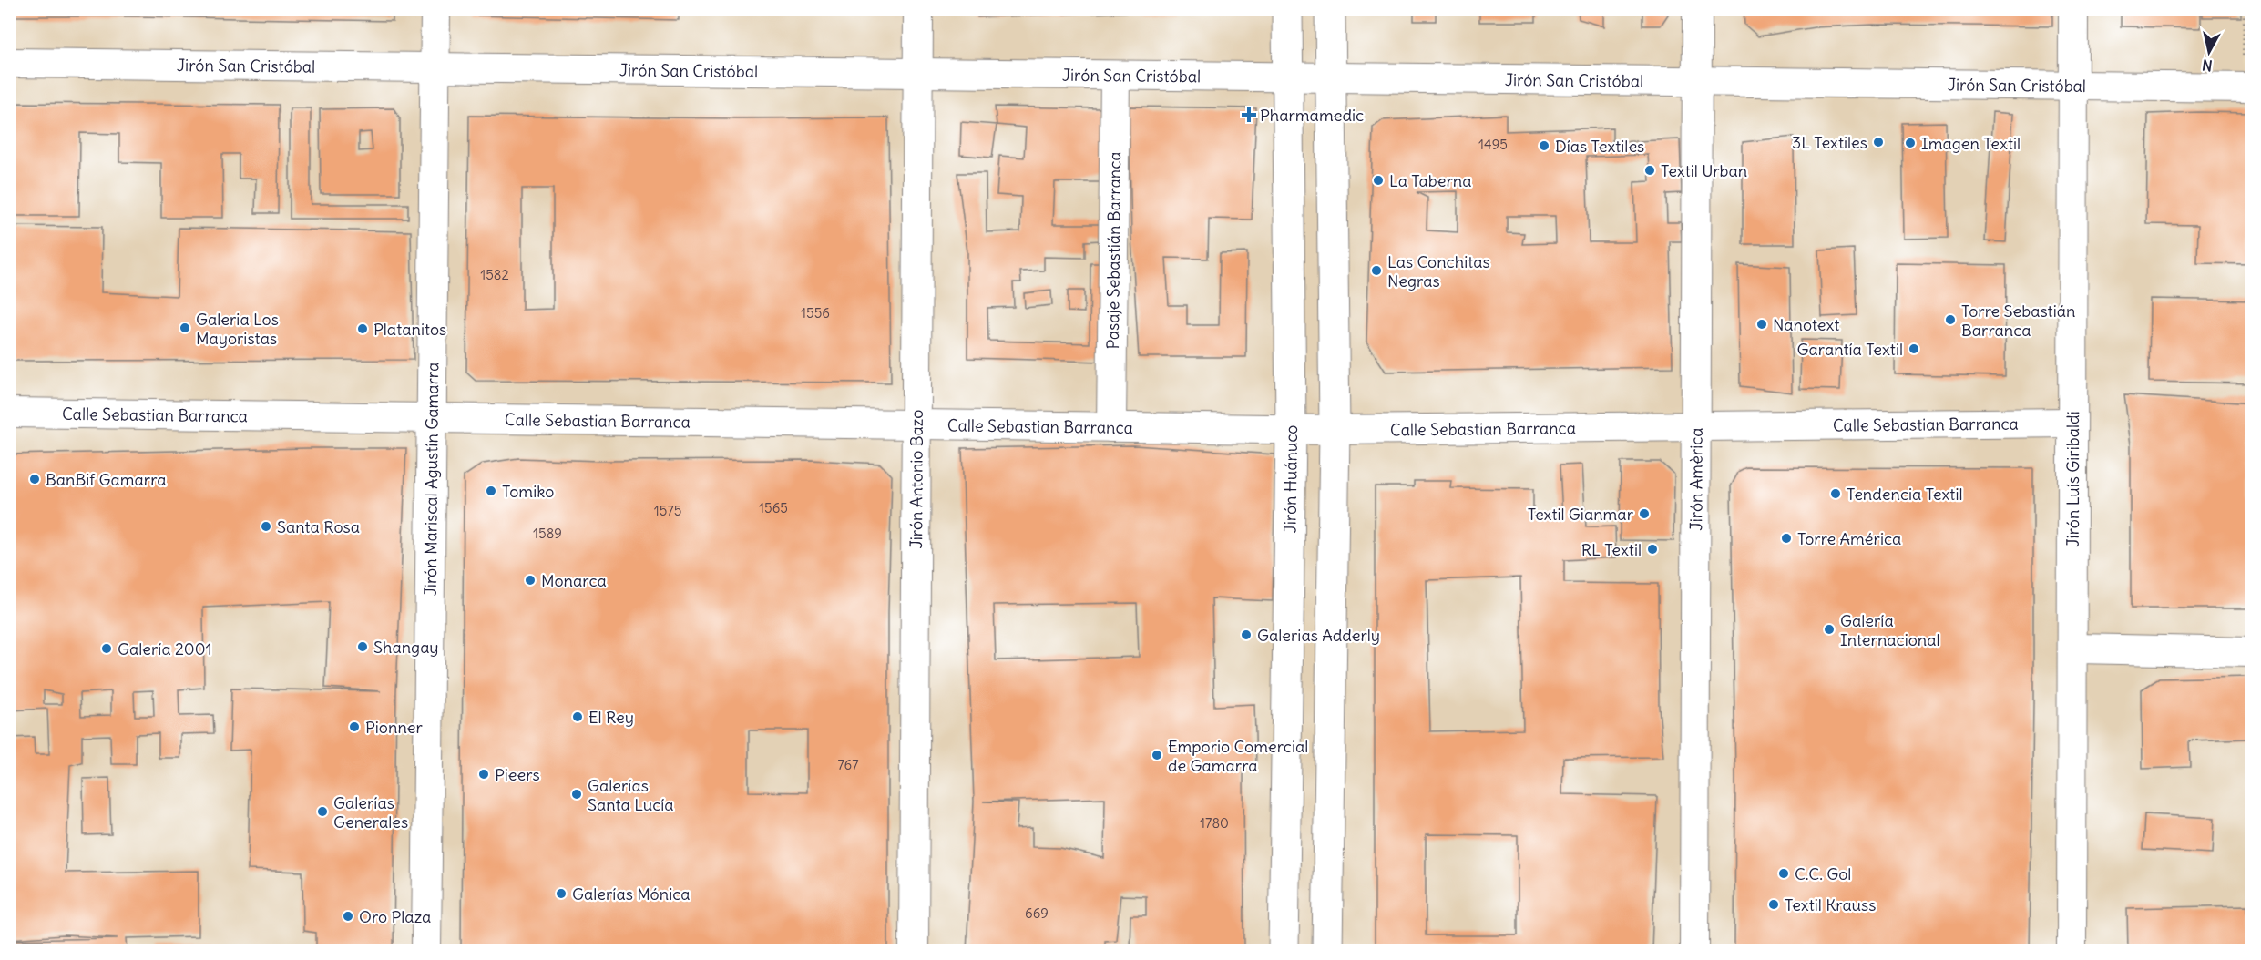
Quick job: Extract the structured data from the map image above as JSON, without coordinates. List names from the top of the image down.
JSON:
{
  "streets": {
    "street": [
      "Jirón San Cristóbal",
      "Pasaje Sebastián Barranca",
      "Calle Sebastian Barranca",
      "Jirón Mariscal Agustín Gamarra",
      "Jirón Antonio Bazo",
      "Jirón Huánuco",
      "Jirón Amèrica",
      "Jirón Luís Giribaldi"
    ]
  },
  "crossings": [
    ["Jirón San Cristóbal", "Pasaje Sebastián Barranca"],
    ["Jirón San Cristóbal", "Jirón Mariscal Agustín Gamarra"],
    ["Jirón San Cristóbal", "Jirón Antonio Bazo"],
    ["Jirón San Cristóbal", "Jirón Huánuco"],
    ["Jirón San Cristóbal", "Jirón Amèrica"],
    ["Jirón San Cristóbal", "Jirón Luís Giribaldi"],
    ["Pasaje Sebastián Barranca", "Calle Sebastian Barranca"],
    ["Calle Sebastian Barranca", "Jirón Mariscal Agustín Gamarra"],
    ["Calle Sebastian Barranca", "Jirón Antonio Bazo"],
    ["Calle Sebastian Barranca", "Jirón Huánuco"],
    ["Calle Sebastian Barranca", "Jirón Amèrica"],
    ["Calle Sebastian Barranca", "Jirón Luís Giribaldi"]
  ],
  "places": {
    "health": ["Pharmamedic"],
    "other": [
      "3L Textiles",
      "Imagen Textil",
      "Días Textiles",
      "Textil Urban",
      "La Taberna",
      "Las Conchitas Negras",
      "Torre Sebastián Barranca",
      "Nanotext",
      "Galeria Los Mayoristas",
      "Platanitos",
      "Garantía Textil",
      "BanBif Gamarra",
      "Tomiko",
      "Tendencia Textil",
      "Textil Gianmar",
      "Santa Rosa",
      "Torre América",
      "RL Textil",
      "Monarca",
      "Galería Internacional",
      "Galerias Adderly",
      "Shangay",
      "Galería 2001",
      "El Rey",
      "Pionner",
      "Emporio Comercial de Gamarra",
      "Pieers",
      "Galerías Santa Lucía",
      "Galerías Generales",
      "C.C. Gol",
      "Galerías Mónica",
      "Textil Krauss",
      "Oro Plaza"
    ]
  },
  "house_numbers": [
    "1495",
    "1582",
    "1556",
    "1565",
    "1575",
    "1589",
    "767",
    "1780",
    "669"
  ],
  "north": "bottom"
}
